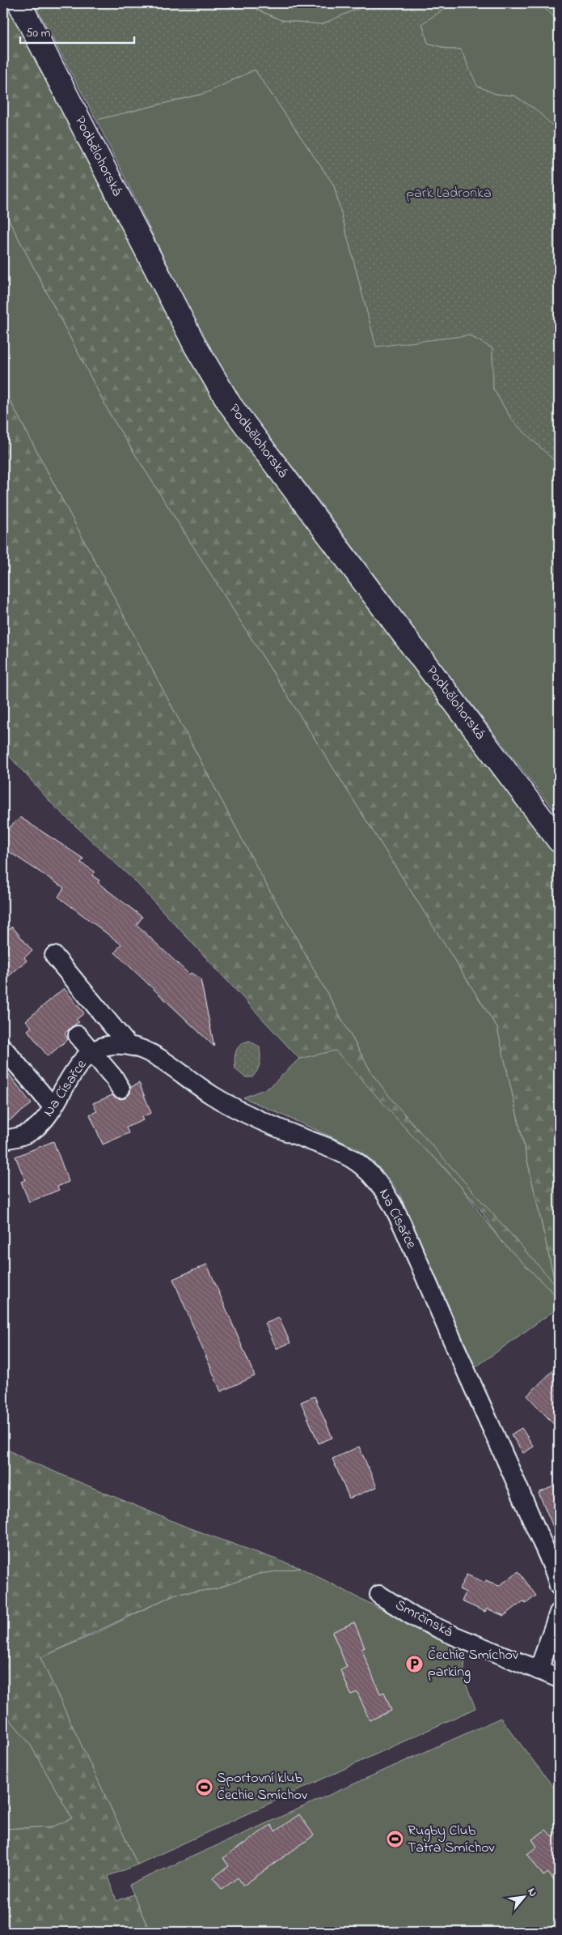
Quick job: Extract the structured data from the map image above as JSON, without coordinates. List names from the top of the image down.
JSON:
{
  "streets": {
    "street": ["Podbělohorská", "Na Císařce", "Smrčinská"]
  },
  "parks": ["park Ladronka"],
  "places": {
    "parking": ["Čechie Smíchov parking"],
    "sports": ["Sportovní klub Čechie Smíchov", "Rugby Club Tatra Smíchov"]
  },
  "scale_bar": "50 m",
  "north": "top right"
}
